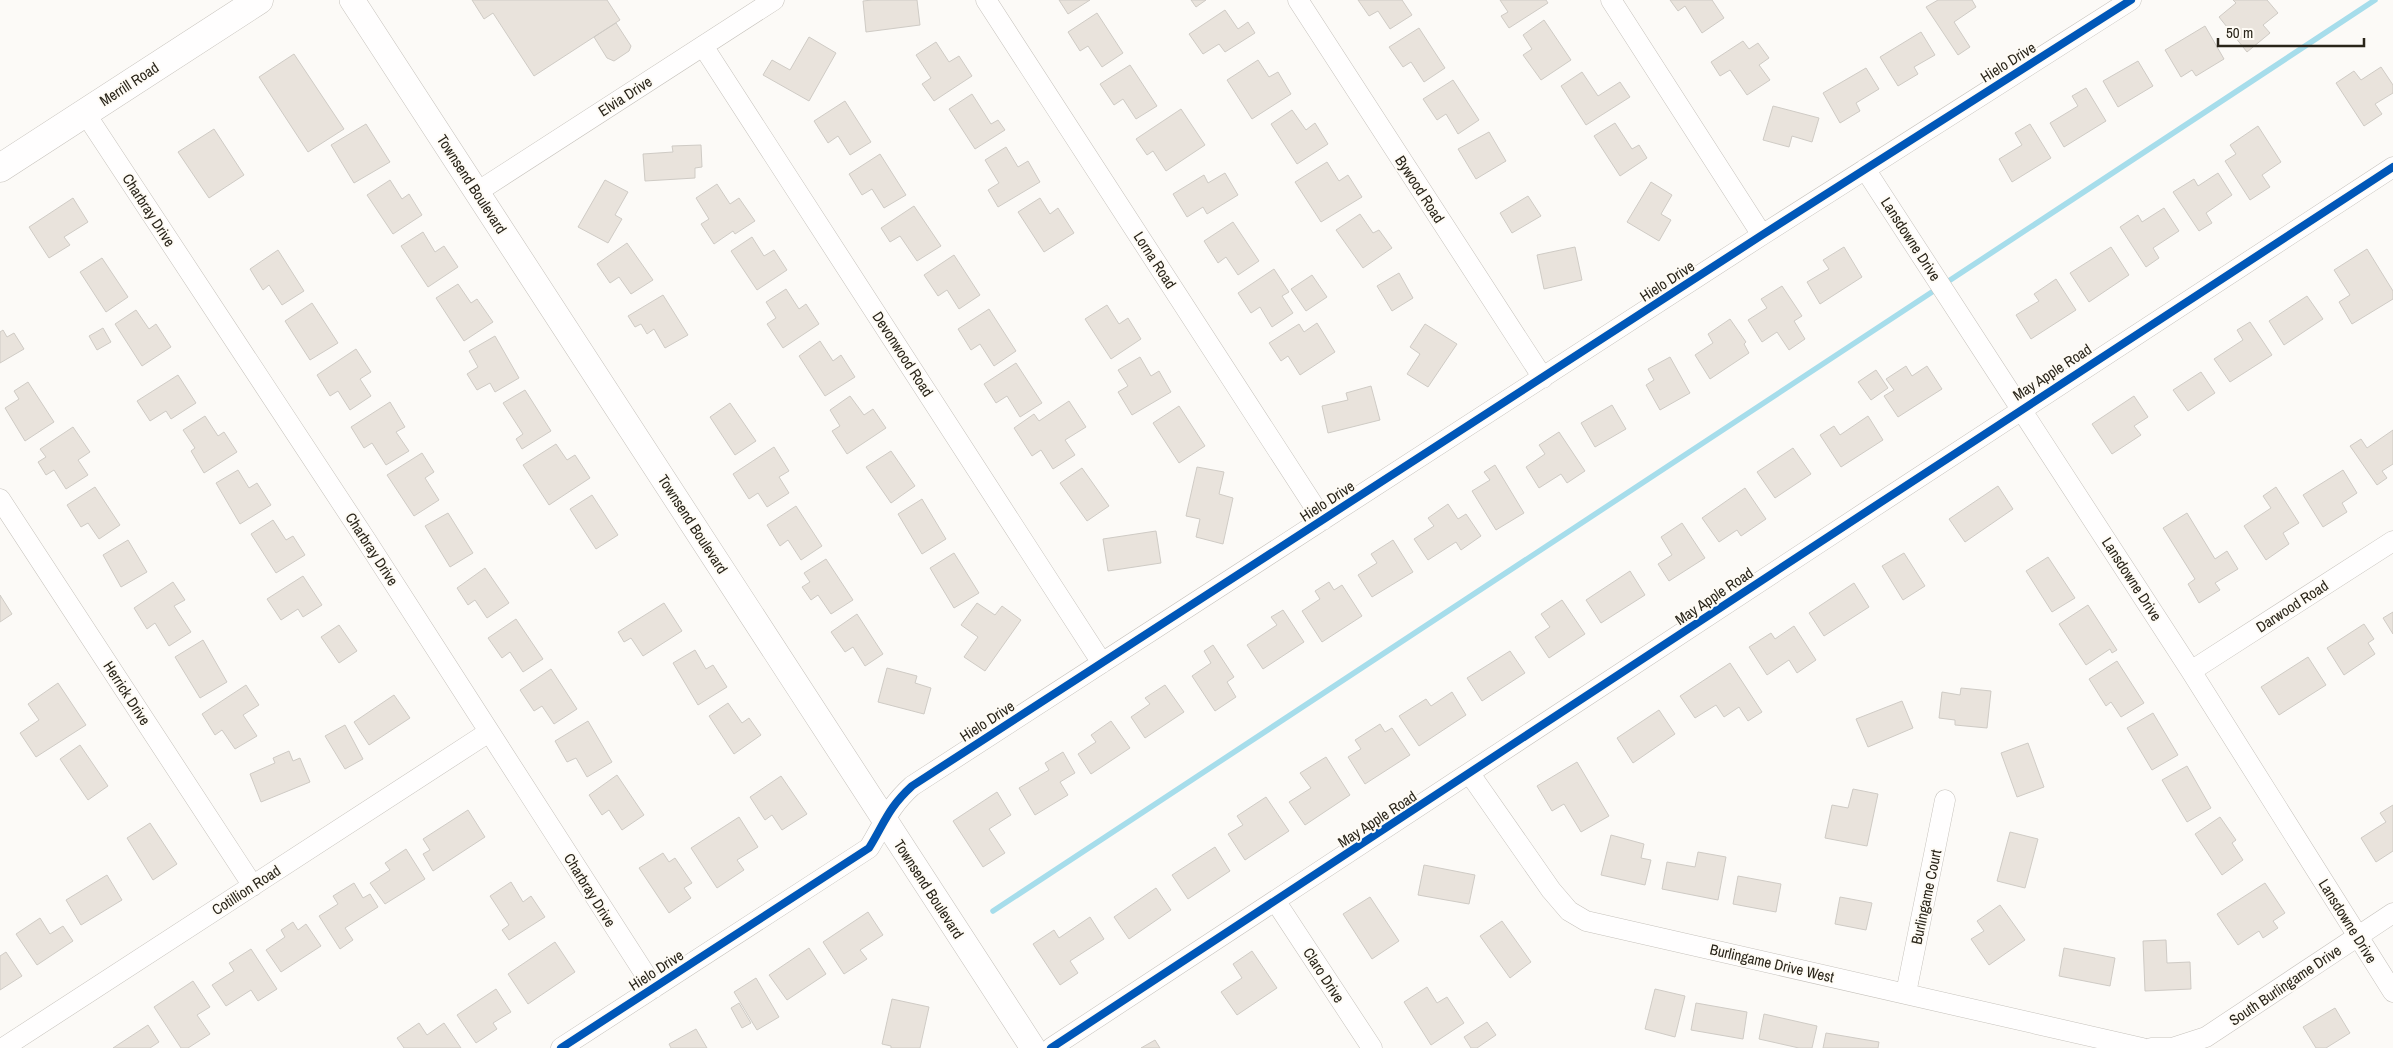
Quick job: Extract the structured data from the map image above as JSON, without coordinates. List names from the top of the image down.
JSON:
{
  "streets": {
    "main road": ["Merrill Road"],
    "street": [
      "Hielo Drive",
      "Elvia Drive",
      "Townsend Boulevard",
      "Bywood Road",
      "Charbray Drive",
      "Lansdowne Drive",
      "Lorna Road",
      "Devonwood Road",
      "May Apple Road",
      "Darwood Road",
      "Herrick Drive",
      "Cotillion Road",
      "Burlingame Court",
      "Burlingame Drive West",
      "Claro Drive",
      "South Burlingame Drive"
    ]
  },
  "crossings": [
    ["Hielo Drive", "Townsend Boulevard"],
    ["Hielo Drive", "Bywood Road"],
    ["Hielo Drive", "Charbray Drive"],
    ["Hielo Drive", "Lansdowne Drive"],
    ["Hielo Drive", "Lorna Road"],
    ["Hielo Drive", "Devonwood Road"],
    ["Merrill Road", "Charbray Drive"],
    ["Elvia Drive", "Townsend Boulevard"],
    ["Elvia Drive", "Devonwood Road"],
    ["Charbray Drive", "Cotillion Road"],
    ["Lansdowne Drive", "May Apple Road"],
    ["Lansdowne Drive", "Darwood Road"],
    ["Lansdowne Drive", "South Burlingame Drive"],
    ["May Apple Road", "Burlingame Drive West"],
    ["May Apple Road", "Claro Drive"],
    ["Herrick Drive", "Cotillion Road"],
    ["Burlingame Court", "Burlingame Drive West"]
  ],
  "scale_bar": "50 m"
}
